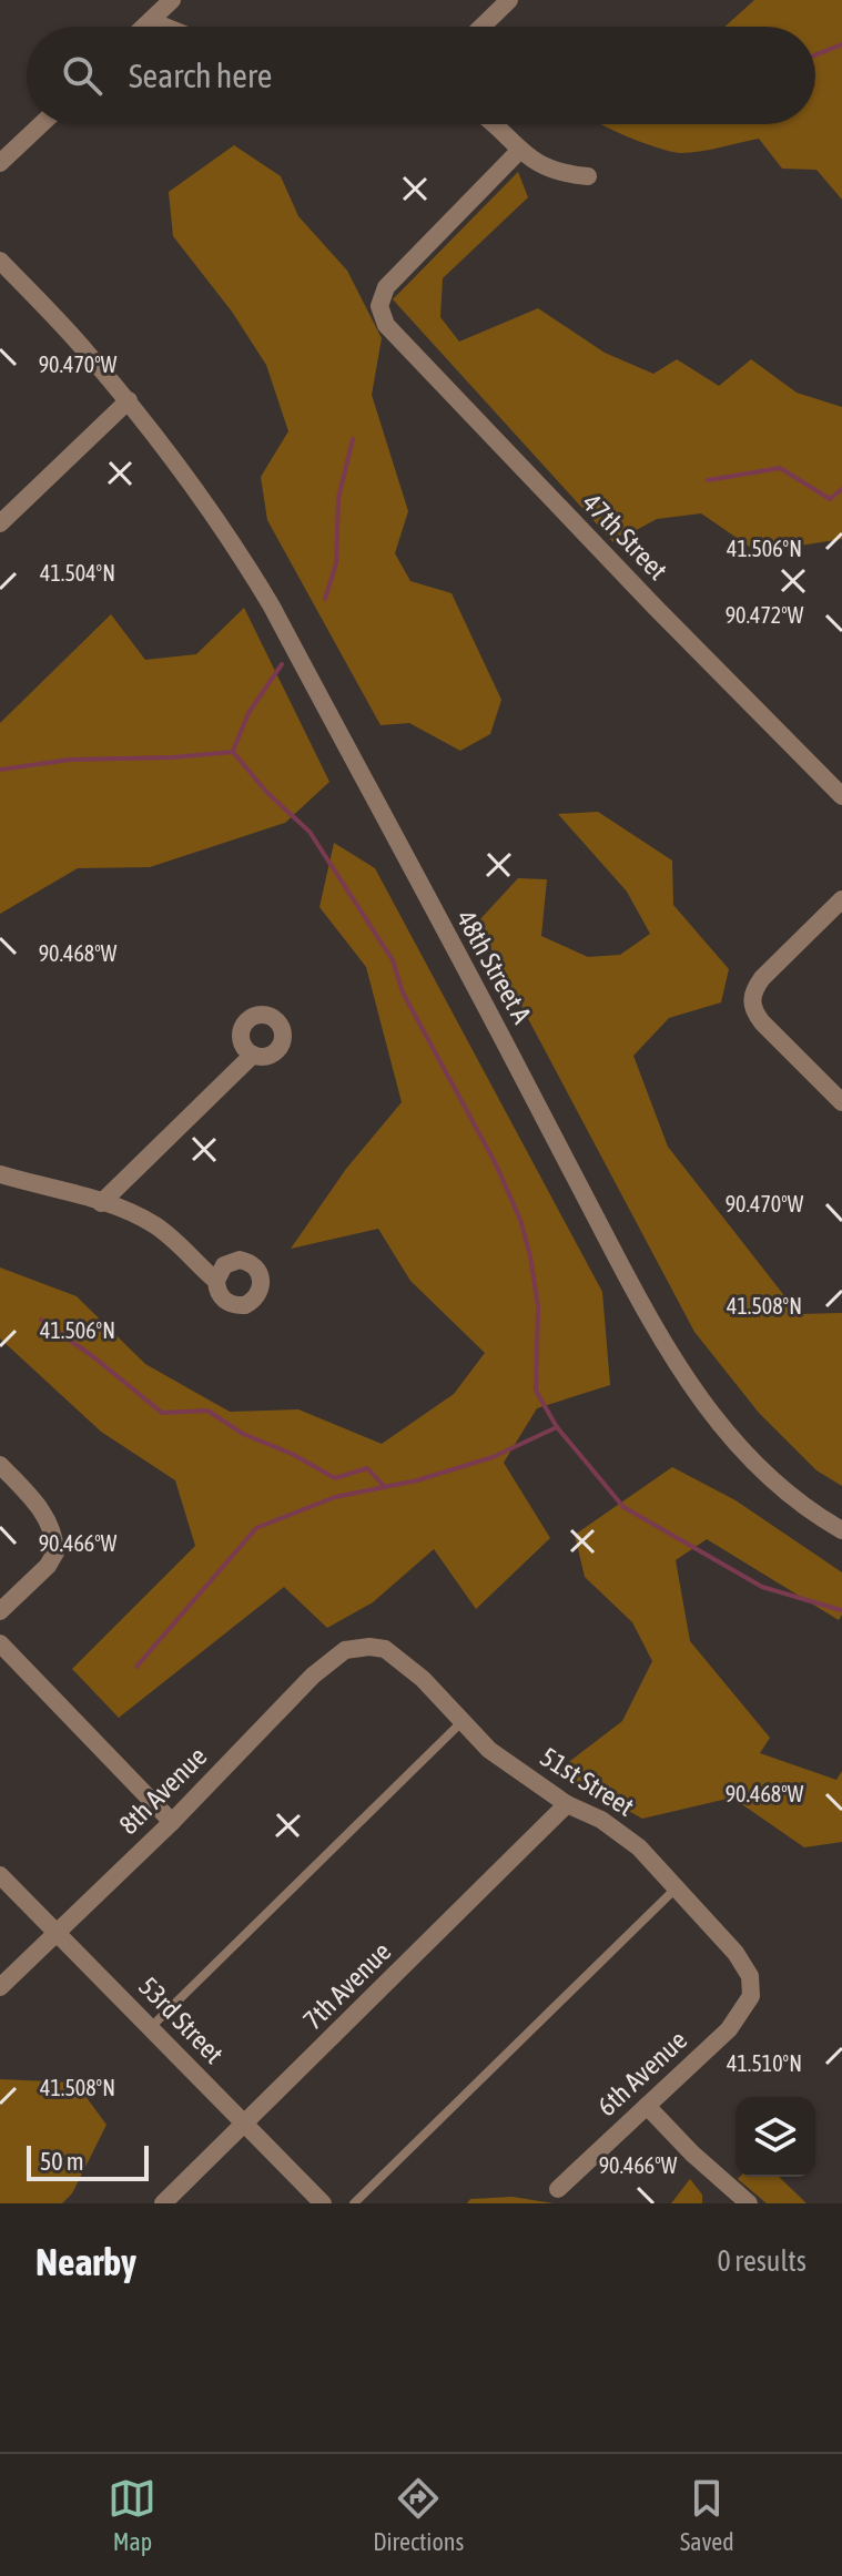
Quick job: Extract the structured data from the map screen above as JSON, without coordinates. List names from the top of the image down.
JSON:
{
  "streets": {
    "street": [
      "47th Street",
      "48th Street A",
      "51st Street",
      "8th Avenue",
      "7th Avenue",
      "53rd Street",
      "6th Avenue"
    ]
  },
  "crossings": [
    ["51st Street", "8th Avenue"],
    ["51st Street", "7th Avenue"],
    ["51st Street", "6th Avenue"],
    ["8th Avenue", "53rd Street"],
    ["7th Avenue", "53rd Street"]
  ],
  "scale_bar": "50 m",
  "page": {
    "search": "Search here",
    "scale": "50 m",
    "heading": ["Nearby", "0 results"],
    "nav": ["Map", "Directions", "Saved"]
  },
  "coordinates": [
    "90.470°W",
    "41.506°N",
    "41.504°N",
    "90.472°W",
    "90.468°W",
    "41.508°N",
    "90.466°W",
    "41.510°N"
  ]
}
